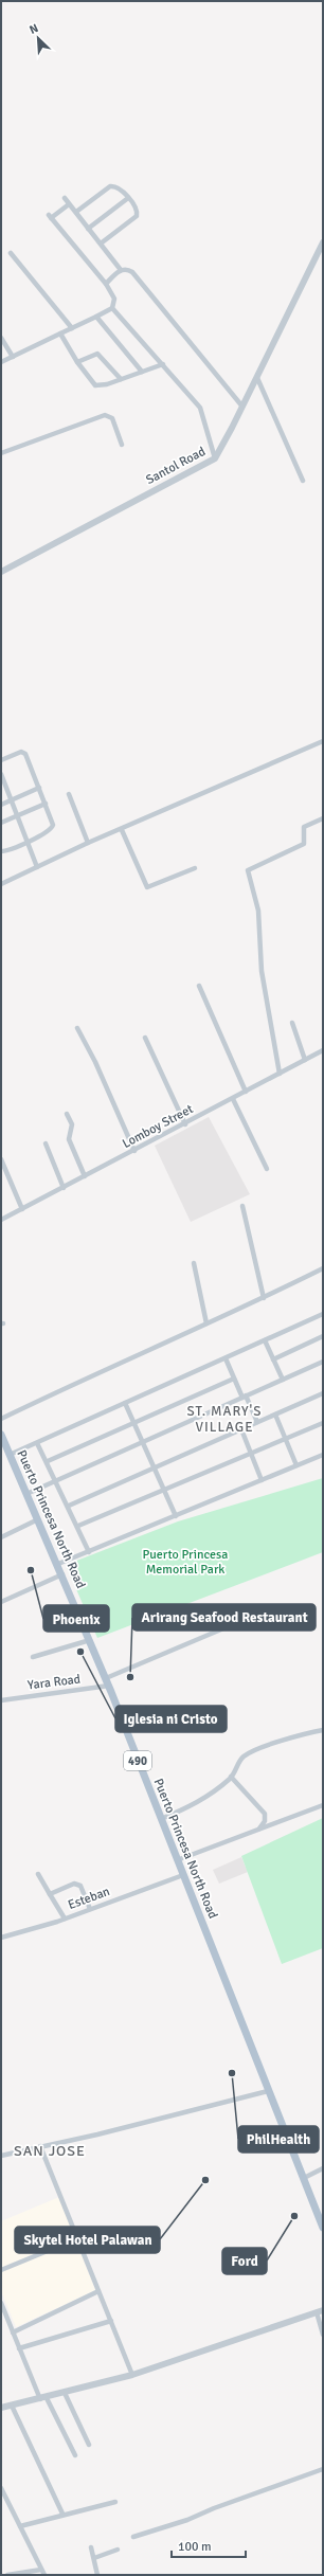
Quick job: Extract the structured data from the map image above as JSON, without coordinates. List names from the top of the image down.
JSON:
{
  "streets": {
    "main road": ["Puerto Princesa North Road", "490"],
    "street": [
      "Santol Road",
      "Lomboy Street",
      "Yara Road",
      "Esteban"
    ]
  },
  "crossings": [
    ["Puerto Princesa North Road", "Yara Road"],
    ["Puerto Princesa North Road", "Esteban"]
  ],
  "districts": ["ST. MARY'S VILLAGE", "SAN JOSE"],
  "parks": ["Puerto Princesa Memorial Park"],
  "places": [
    "Phoenix",
    "Iglesia ni Cristo",
    "Arirang Seafood Restaurant",
    "PhilHealth",
    "Skytel Hotel Palawan",
    "Ford"
  ],
  "scale_bar": "100 m",
  "north": "top left"
}
